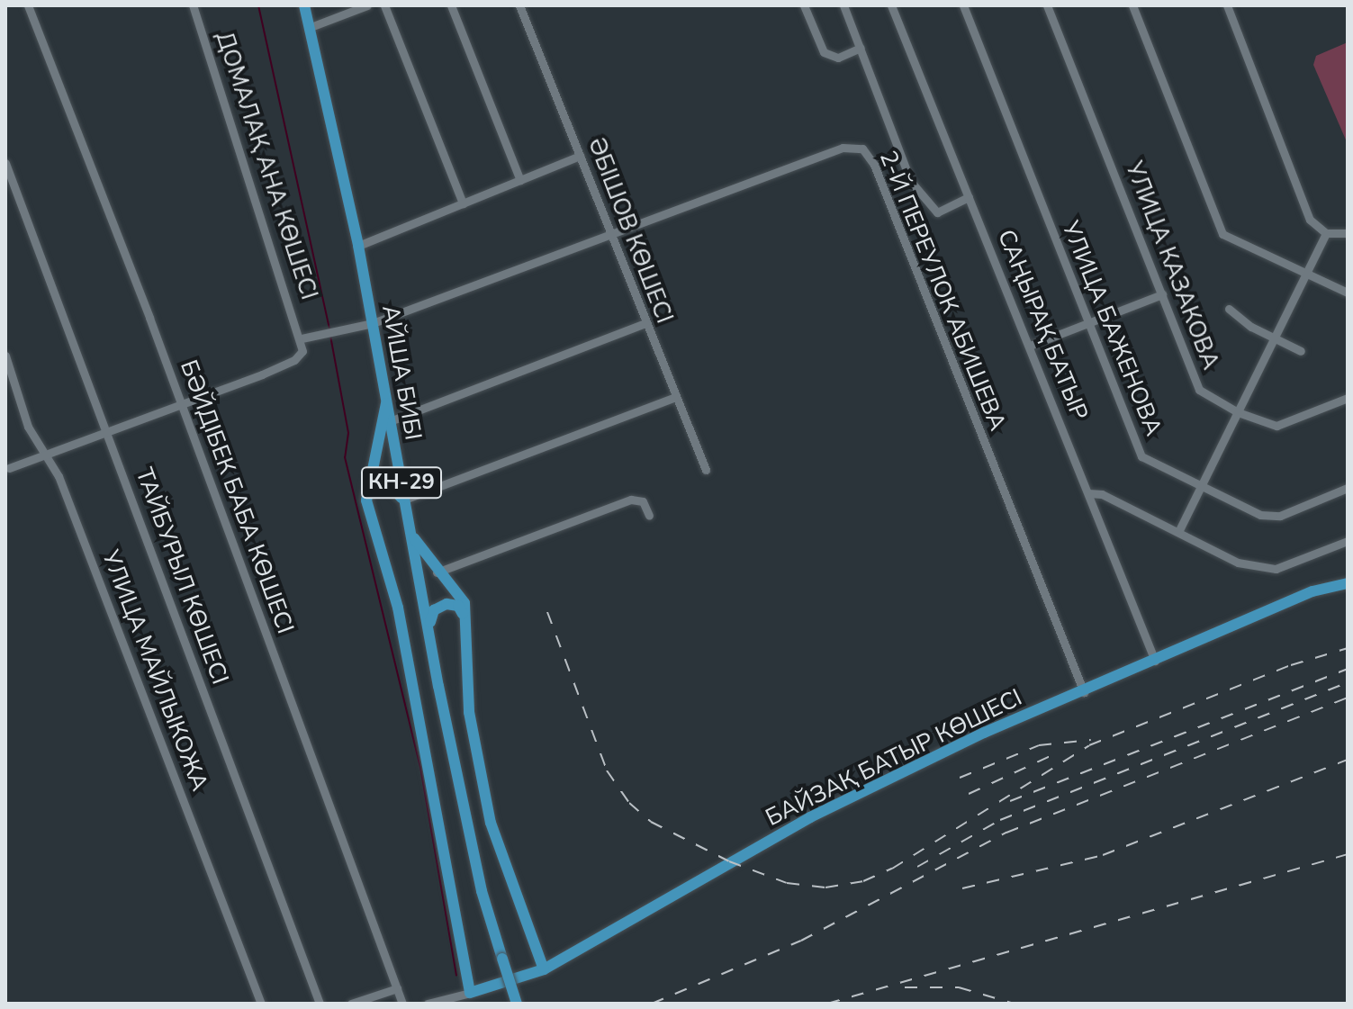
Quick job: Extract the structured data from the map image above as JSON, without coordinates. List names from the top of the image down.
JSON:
{
  "streets": {
    "main road": ["АЙША БИБІ", "КН-29", "БАЙЗАҚ БАТЫР КӨШЕСІ"],
    "street": [
      "ДОМАЛАҚ АНА КӨШЕСІ",
      "ӘБІШОВ КӨШЕСІ",
      "УЛИЦА КАЗАКОВА",
      "2-Й ПЕРЕУЛОК АБИШЕВА",
      "САҢЫРАҚ БАТЫР",
      "УЛИЦА БАЖЕНОВА",
      "БӘЙДІБЕК БАБА КӨШЕСІ",
      "ТАЙБУРЫЛ КӨШЕСІ",
      "УЛИЦА МАЙЛЫКОЖА"
    ]
  },
  "crossings": [
    ["ДОМАЛАҚ АНА КӨШЕСІ", "2-Й ПЕРЕУЛОК АБИШЕВА"],
    ["ӘБІШОВ КӨШЕСІ", "2-Й ПЕРЕУЛОК АБИШЕВА"],
    ["2-Й ПЕРЕУЛОК АБИШЕВА", "АЙША БИБІ"],
    ["2-Й ПЕРЕУЛОК АБИШЕВА", "БАЙЗАҚ БАТЫР КӨШЕСІ"],
    ["САҢЫРАҚ БАТЫР", "БАЙЗАҚ БАТЫР КӨШЕСІ"]
  ]
}
